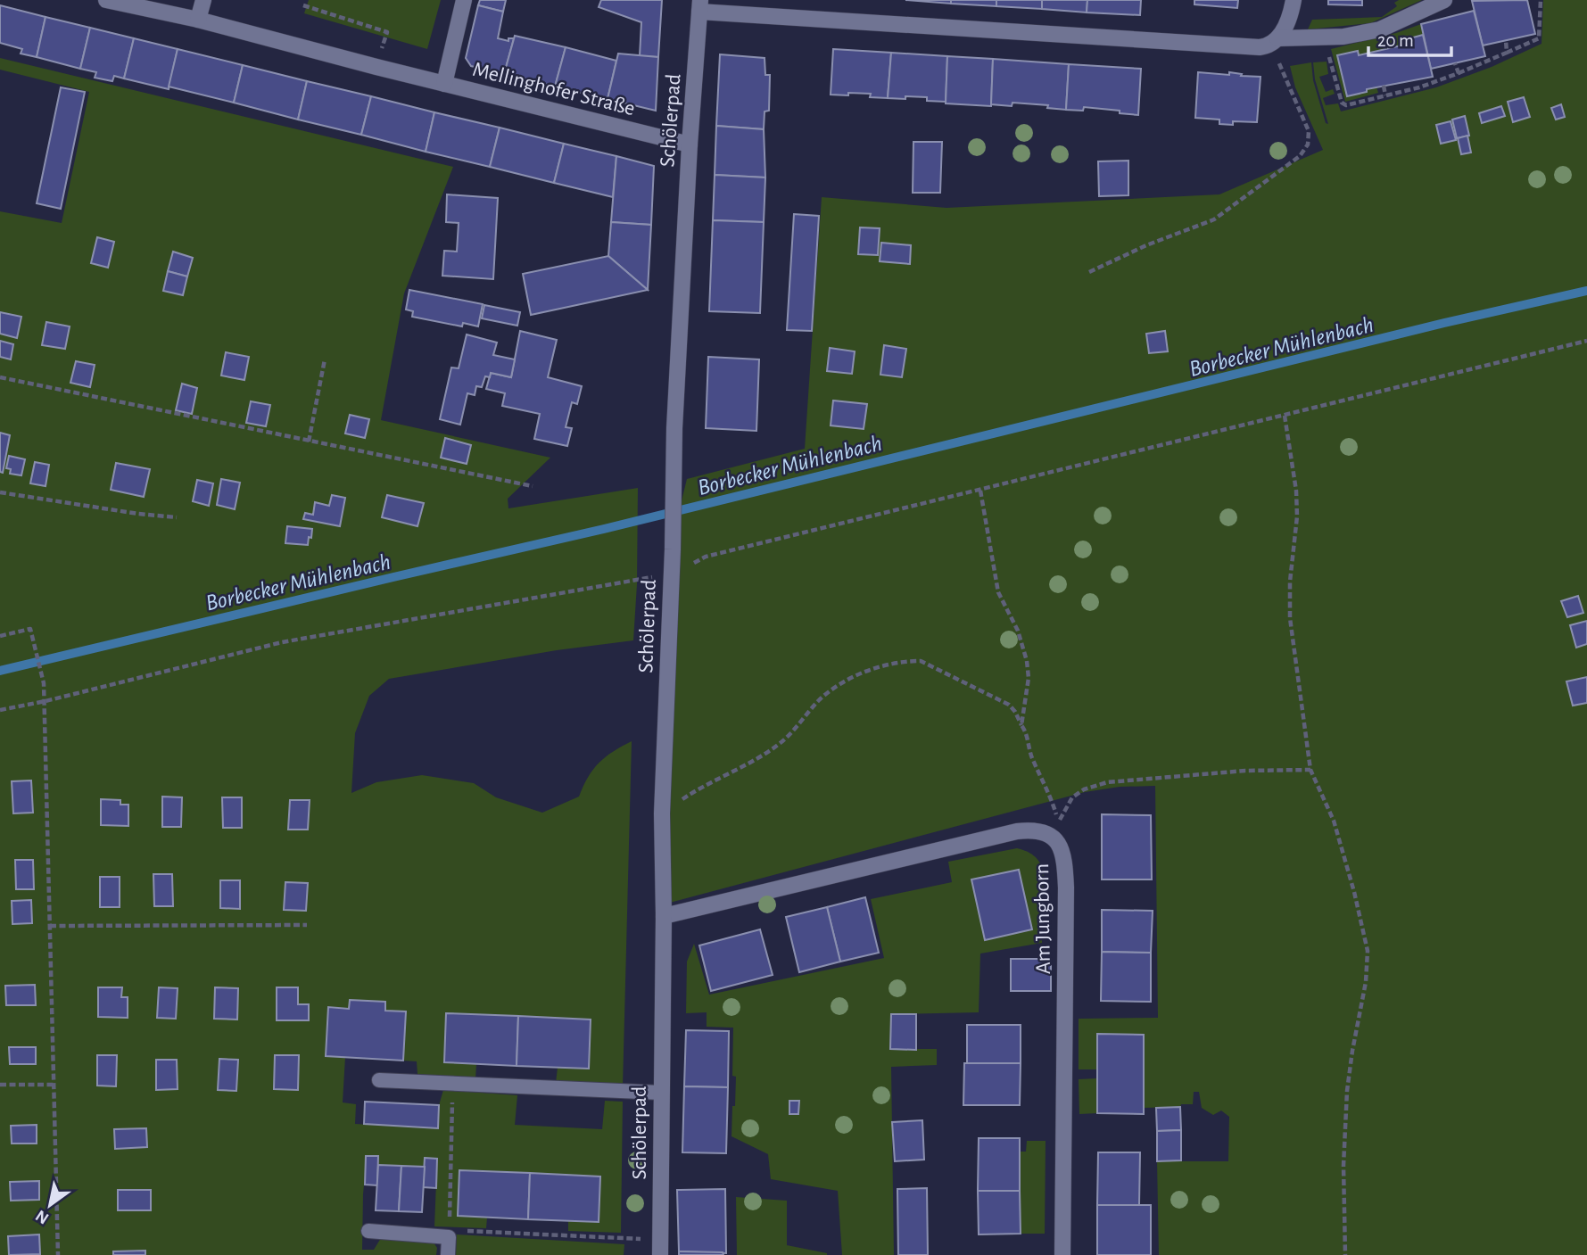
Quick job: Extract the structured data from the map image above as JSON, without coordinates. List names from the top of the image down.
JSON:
{
  "streets": {
    "street": ["Mellinghofer Straße", "Schölerpad", "Am Jungborn"]
  },
  "crossings": [
    ["Mellinghofer Straße", "Schölerpad"],
    ["Schölerpad", "Am Jungborn"]
  ],
  "water": ["Borbecker Mühlenbach"],
  "scale_bar": "20 m",
  "north": "bottom left"
}
